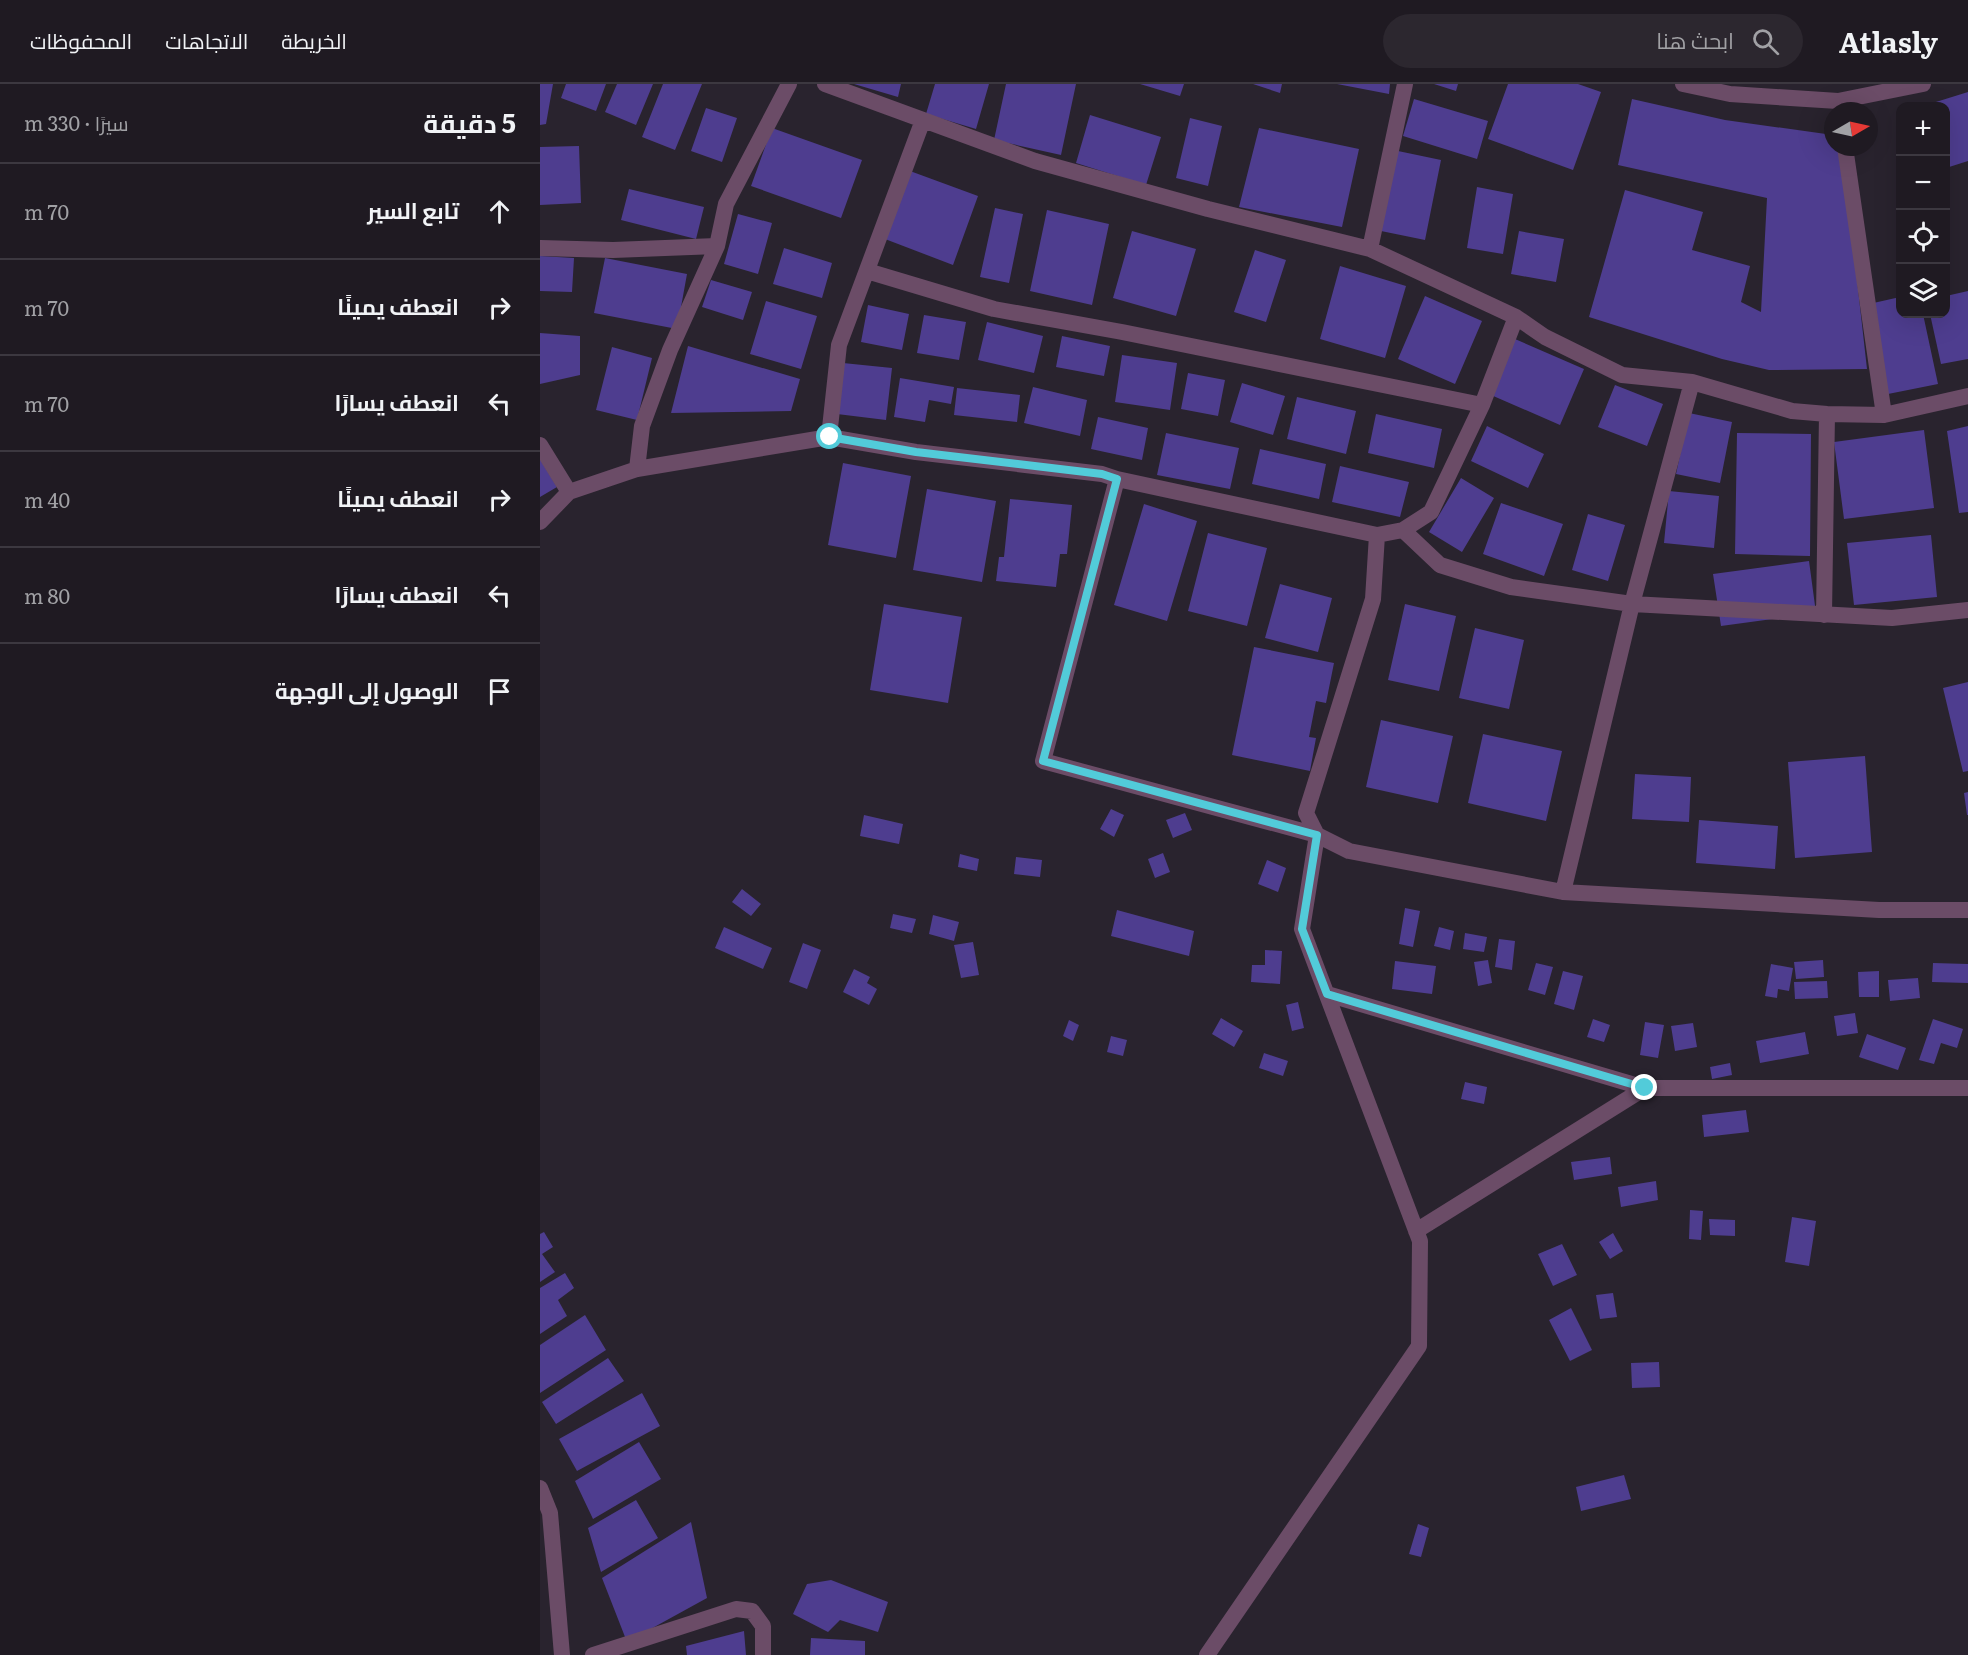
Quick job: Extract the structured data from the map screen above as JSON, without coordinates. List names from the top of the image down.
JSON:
{
  "north": "right",
  "page": {
    "header": "Atlasly",
    "search": "ابحث هنا",
    "nav": ["الخريطة", "الاتجاهات", "المحفوظات"],
    "heading": ["5 دقيقة", "سيرًا · 330 m"],
    "map_buttons": ["+", "−"],
    "list": [
      ["تابع السير", "70 m"],
      ["انعطف يمينًا", "70 m"],
      ["انعطف يسارًا", "70 m"],
      ["انعطف يمينًا", "40 m"],
      ["انعطف يسارًا", "80 m"],
      "الوصول إلى الوجهة"
    ]
  }
}
